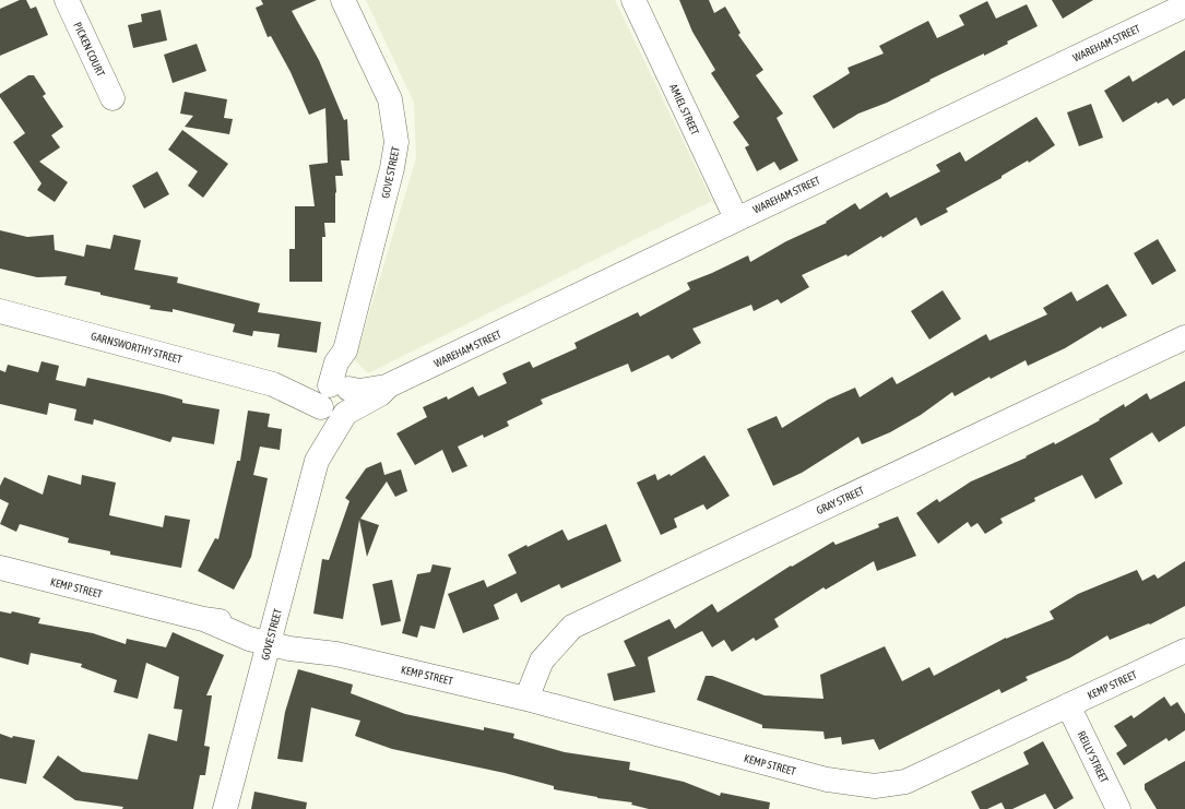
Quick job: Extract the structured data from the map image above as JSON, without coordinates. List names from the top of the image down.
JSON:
{
  "streets": {
    "street": [
      "WAREHAM STREET",
      "PICKEN COURT",
      "AMIEL STREET",
      "GOVE STREET",
      "GARNSWORTHY STREET",
      "GRAY STREET",
      "KEMP STREET",
      "REILLY STREET"
    ]
  },
  "crossings": [
    ["WAREHAM STREET", "AMIEL STREET"],
    ["WAREHAM STREET", "GOVE STREET"],
    ["WAREHAM STREET", "GARNSWORTHY STREET"],
    ["GOVE STREET", "GARNSWORTHY STREET"],
    ["GOVE STREET", "KEMP STREET"],
    ["GRAY STREET", "KEMP STREET"],
    ["KEMP STREET", "REILLY STREET"]
  ]
}
